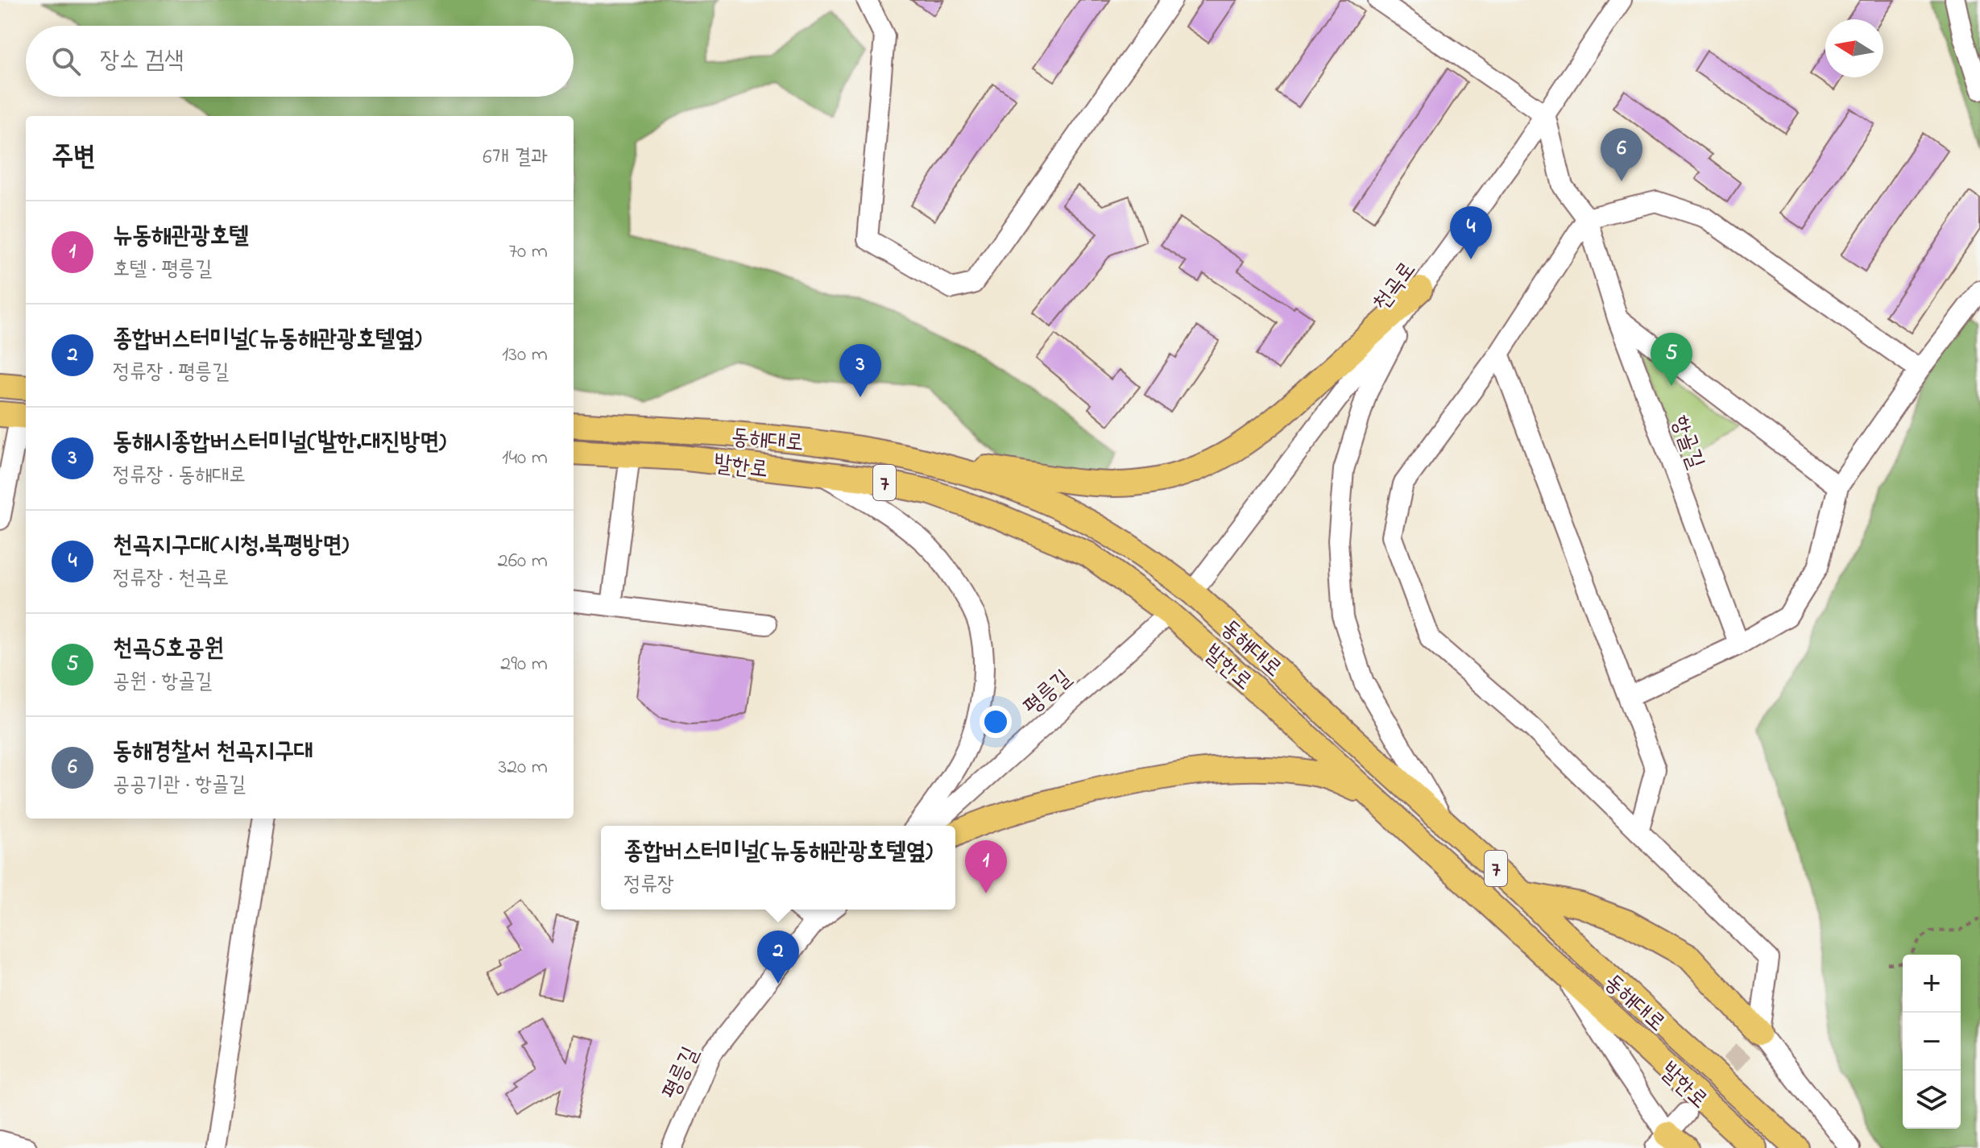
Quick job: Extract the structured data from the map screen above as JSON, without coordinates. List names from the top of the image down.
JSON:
{
  "streets": {
    "main road": ["동해대로", "발한로", "7"],
    "street": ["천곡로", "항골길", "평릉길"]
  },
  "crossings": [
    ["천곡로", "동해대로"],
    ["천곡로", "항골길"],
    ["발한로", "평릉길"]
  ],
  "north": "left",
  "page": {
    "search": "장소 검색",
    "heading": ["주변", "6개 결과"],
    "pins": [
      "6",
      "4",
      "5",
      "3",
      "1",
      "2"
    ],
    "list": [
      {
        "mark": "1",
        "name": "뉴동해관광호텔",
        "note": "호텔 · 평릉길",
        "value": "70 m"
      },
      {
        "mark": "2",
        "name": "종합버스터미널(뉴동해관광호텔옆)",
        "note": "정류장 · 평릉길",
        "value": "130 m"
      },
      {
        "mark": "3",
        "name": "동해시종합버스터미널(발한.대진방면)",
        "note": "정류장 · 동해대로",
        "value": "140 m"
      },
      {
        "mark": "4",
        "name": "천곡지구대(시청.북평방면)",
        "note": "정류장 · 천곡로",
        "value": "260 m"
      },
      {
        "mark": "5",
        "name": "천곡5호공원",
        "note": "공원 · 항골길",
        "value": "290 m"
      },
      {
        "mark": "6",
        "name": "동해경찰서 천곡지구대",
        "note": "공공기관 · 항골길",
        "value": "320 m"
      }
    ],
    "popup": ["종합버스터미널(뉴동해관광호텔옆)", "정류장"],
    "map_buttons": ["+", "−"]
  }
}
